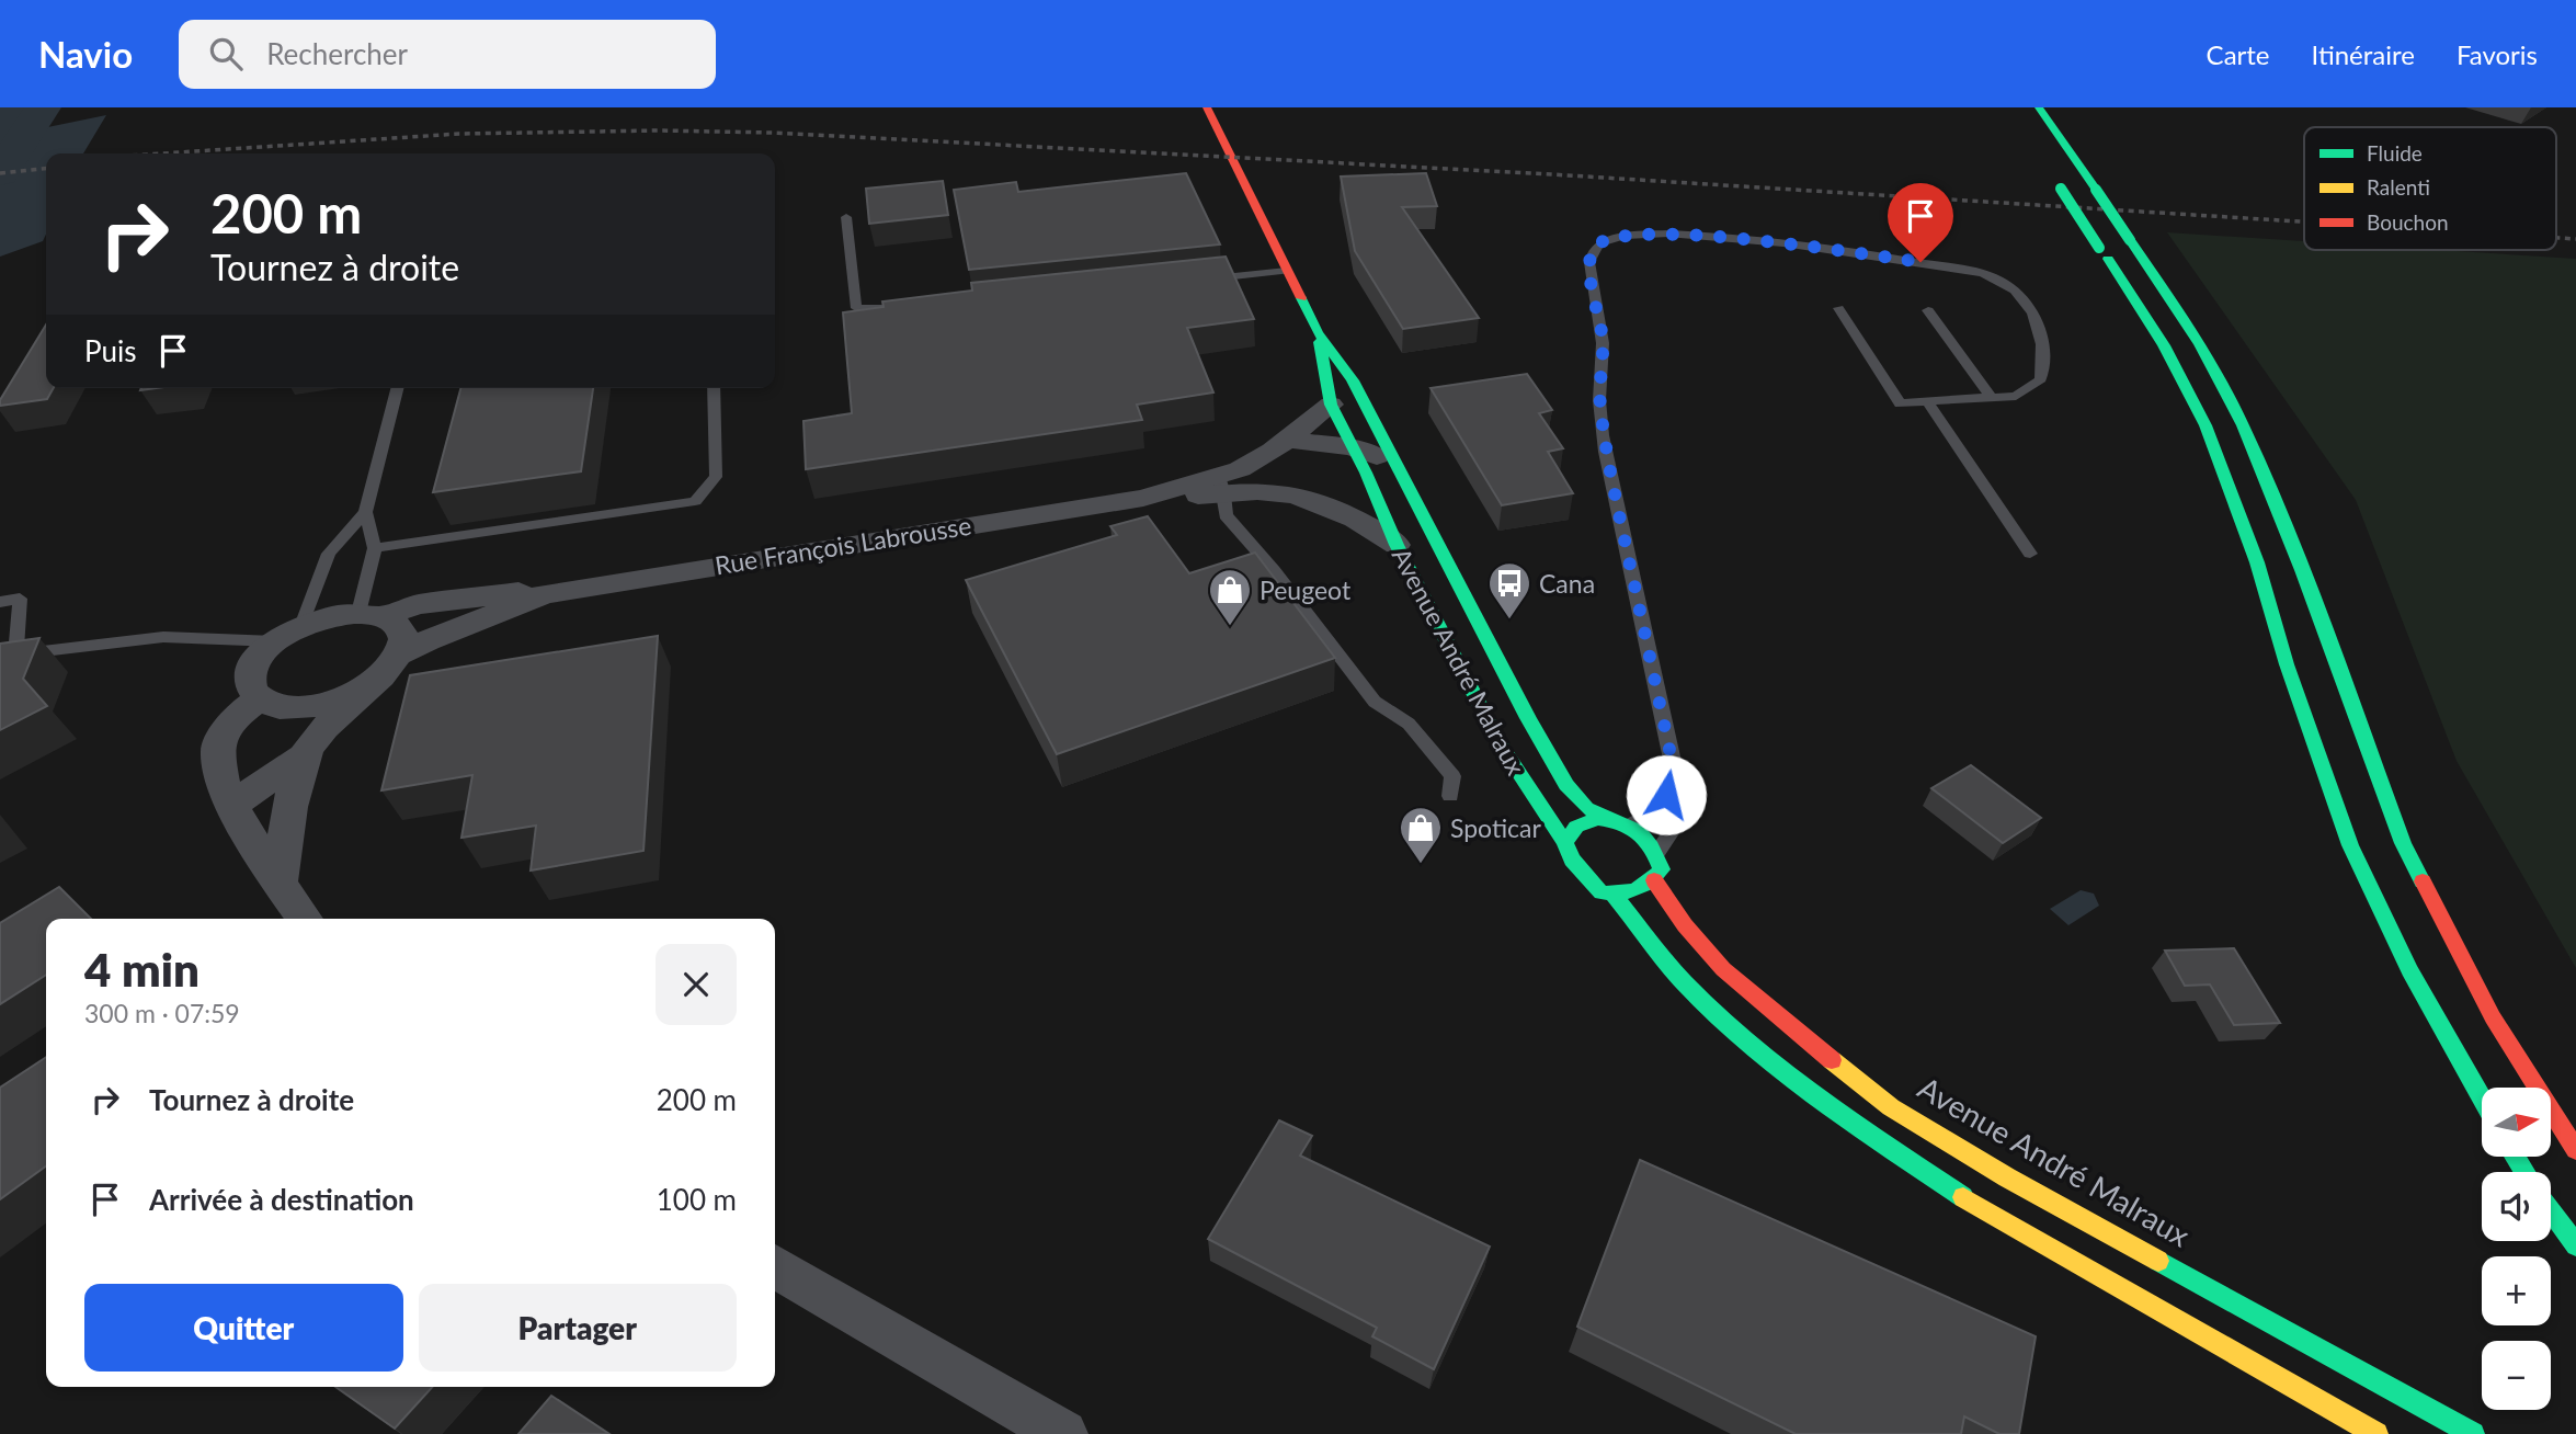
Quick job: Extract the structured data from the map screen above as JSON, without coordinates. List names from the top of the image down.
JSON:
{
  "streets": {
    "main road": ["Avenue André Malraux"],
    "street": ["Rue François Labrousse"]
  },
  "crossings": [
    ["Rue François Labrousse", "Avenue André Malraux"]
  ],
  "places": {
    "bus stop": ["Cana"],
    "shop": ["Peugeot", "Spoticar"]
  },
  "legend": ["Fluide", "Ralenti", "Bouchon"],
  "north": "right",
  "page": {
    "header": "Navio",
    "search": "Rechercher",
    "nav": ["Carte", "Itinéraire", "Favoris"],
    "turn": ["200 m", "Tournez à droite"],
    "then": "Puis",
    "heading": ["4 min", "300 m · 07:59"],
    "list": [
      {
        "name": "Tournez à droite",
        "value": "200 m"
      },
      {
        "name": "Arrivée à destination",
        "value": "100 m"
      }
    ],
    "map_buttons": ["+", "−"],
    "buttons": ["Quitter", "Partager"]
  }
}
